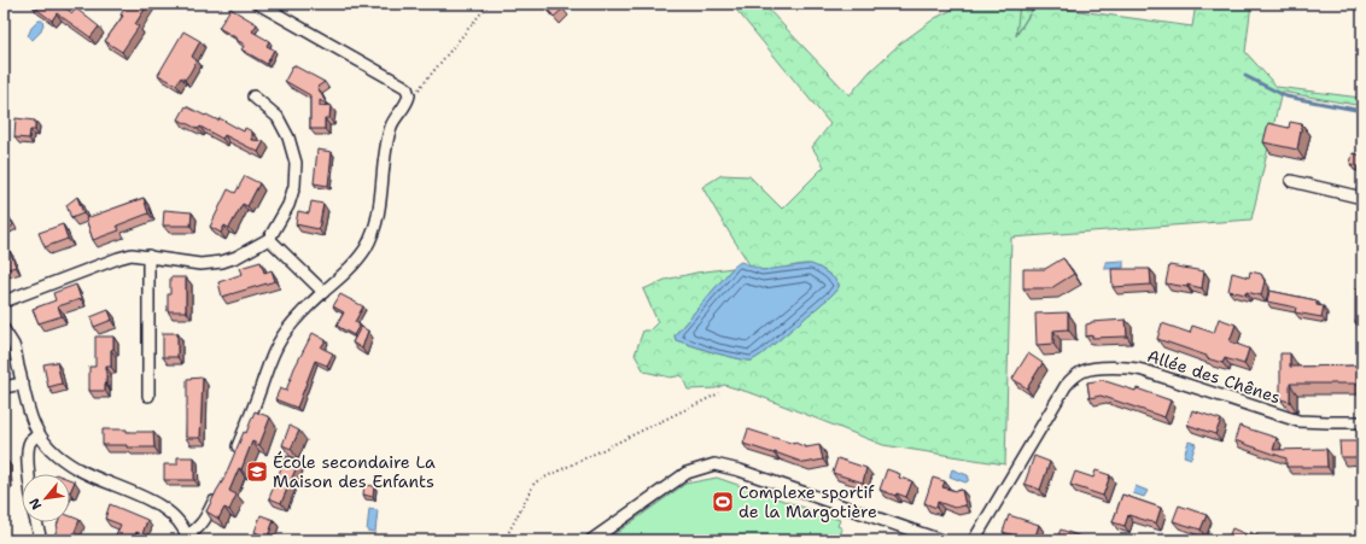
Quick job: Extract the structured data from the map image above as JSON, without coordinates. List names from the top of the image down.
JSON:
{
  "streets": {
    "street": ["Allée des Chênes"]
  },
  "places": {
    "school or university": ["École secondaire La Maison des Enfants"],
    "sports": ["Complexe sportif de la Margotière"]
  },
  "north": "bottom left"
}
